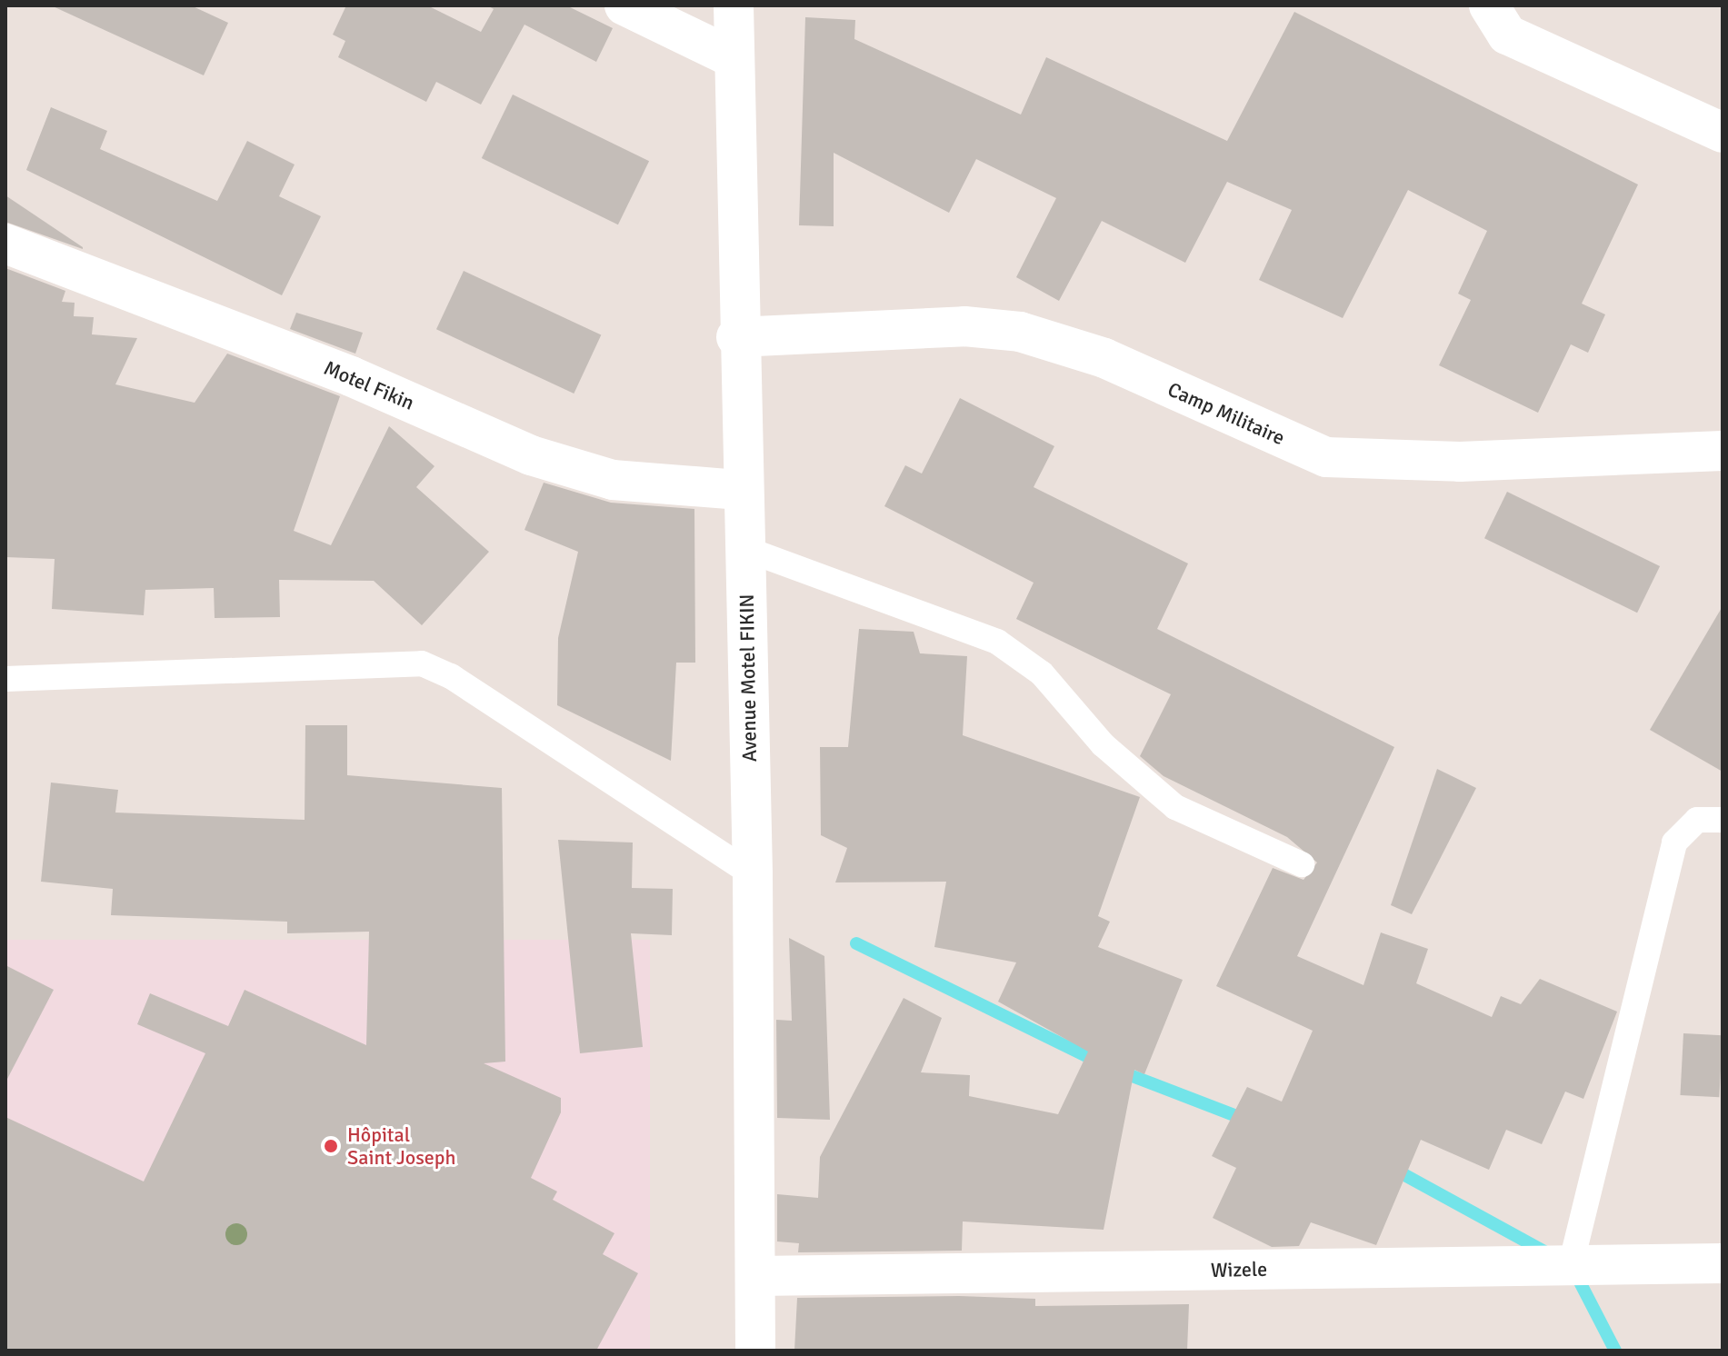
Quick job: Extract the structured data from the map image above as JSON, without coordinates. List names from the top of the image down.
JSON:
{
  "streets": {
    "street": [
      "Motel Fikin",
      "Camp Militaire",
      "Avenue Motel FIKIN",
      "Wizele"
    ]
  },
  "crossings": [
    ["Motel Fikin", "Avenue Motel FIKIN"],
    ["Camp Militaire", "Avenue Motel FIKIN"],
    ["Avenue Motel FIKIN", "Wizele"]
  ],
  "places": ["Hôpital Saint Joseph"]
}
